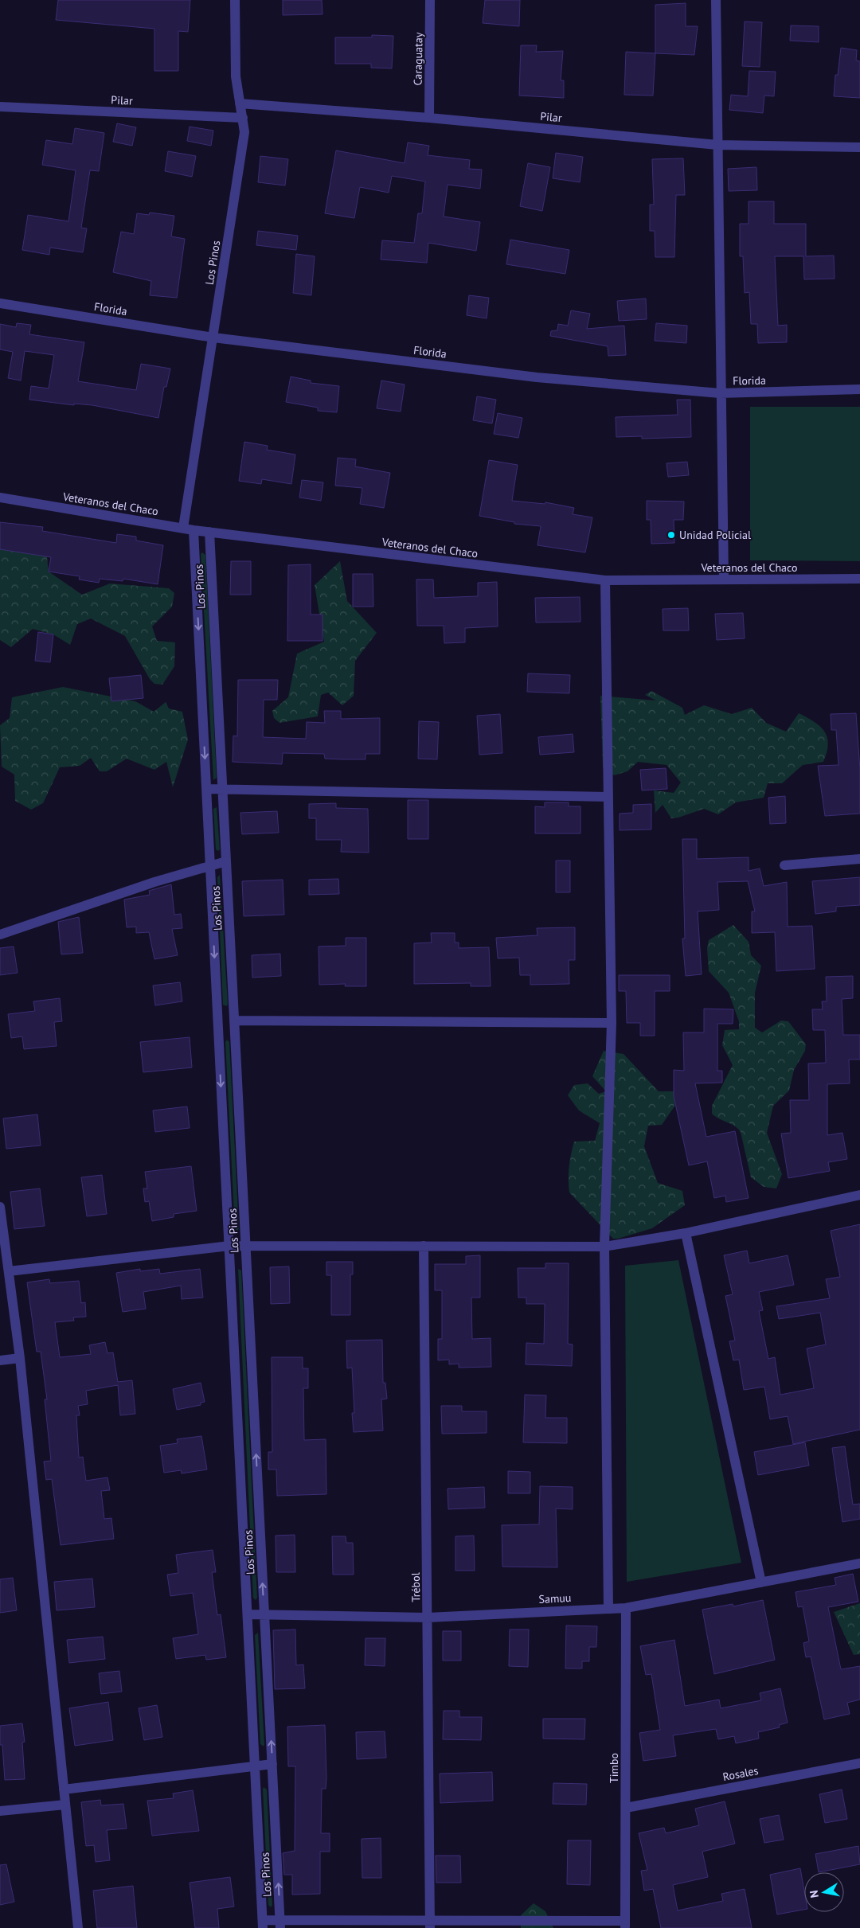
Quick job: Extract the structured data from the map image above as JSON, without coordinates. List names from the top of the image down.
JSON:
{
  "streets": {
    "street": [
      "Caraguatay",
      "Pilar",
      "Los Pinos",
      "Florida",
      "Veteranos del Chaco",
      "Trébol",
      "Samuu",
      "Timbo",
      "Rosales"
    ]
  },
  "crossings": [
    ["Caraguatay", "Pilar"],
    ["Pilar", "Los Pinos"],
    ["Los Pinos", "Florida"],
    ["Los Pinos", "Veteranos del Chaco"],
    ["Los Pinos", "Samuu"],
    ["Trébol", "Samuu"],
    ["Samuu", "Timbo"],
    ["Timbo", "Rosales"]
  ],
  "places": ["Unidad Policial"],
  "north": "left"
}
